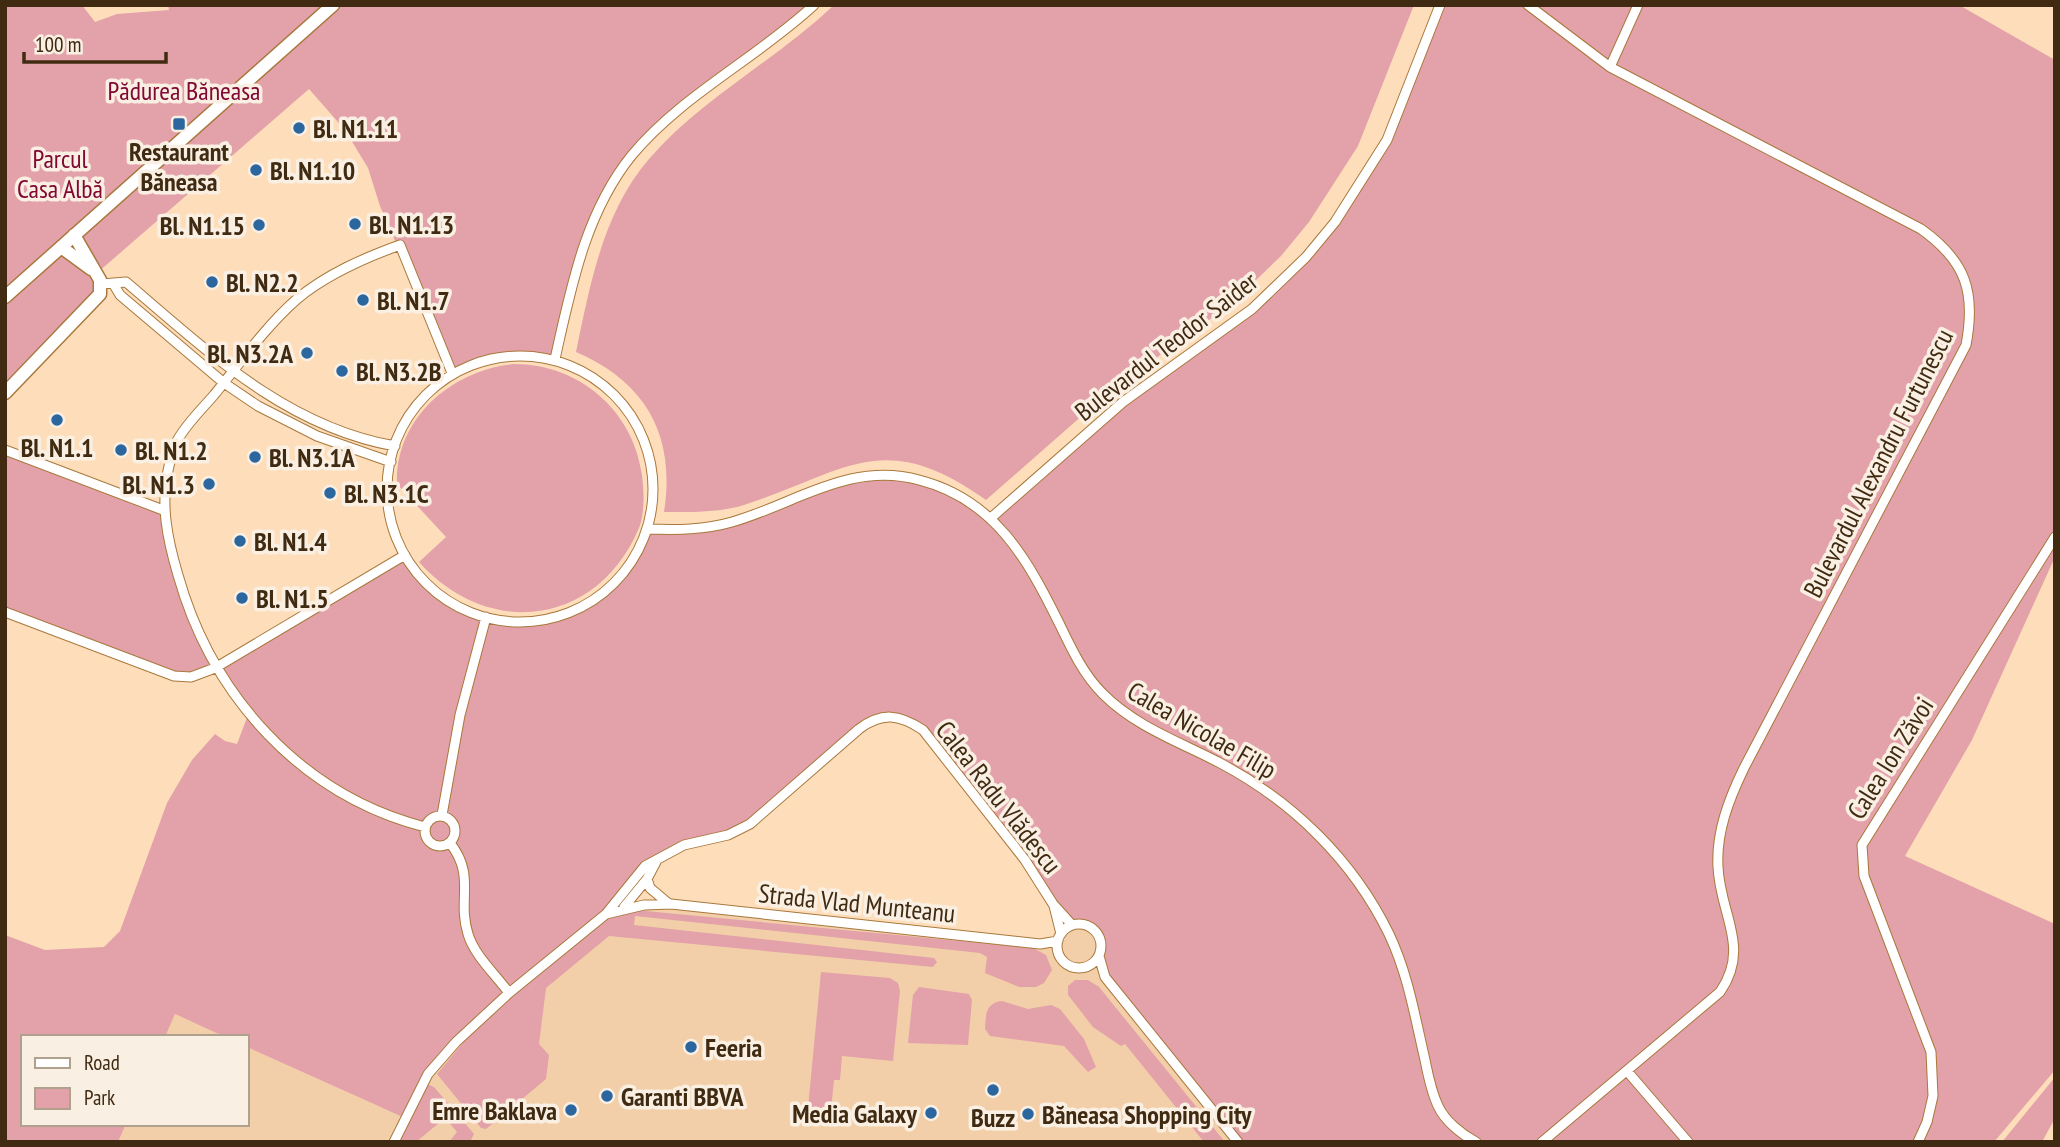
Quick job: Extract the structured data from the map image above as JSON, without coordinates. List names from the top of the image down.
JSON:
{
  "streets": {
    "street": [
      "Bulevardul Teodor Saider",
      "Bulevardul Alexandru Furtunescu",
      "Calea Nicolae Filip",
      "Calea Ion Zăvoi",
      "Calea Radu Vlădescu",
      "Strada Vlad Munteanu"
    ]
  },
  "crossings": [
    ["Bulevardul Teodor Saider", "Calea Nicolae Filip"],
    ["Calea Radu Vlădescu", "Strada Vlad Munteanu"]
  ],
  "parks": ["Pădurea Băneasa", "Parcul Casa Albă"],
  "places": {
    "transit": ["Restaurant Băneasa"],
    "other": [
      "Bl. N1.11",
      "Bl. N1.10",
      "Bl. N1.13",
      "Bl. N1.15",
      "Bl. N2.2",
      "Bl. N1.7",
      "Bl. N3.2A",
      "Bl. N3.2B",
      "Bl. N1.1",
      "Bl. N1.2",
      "Bl. N3.1A",
      "Bl. N1.3",
      "Bl. N3.1C",
      "Bl. N1.4",
      "Bl. N1.5",
      "Feeria",
      "Buzz",
      "Garanti BBVA",
      "Emre Baklava",
      "Media Galaxy",
      "Băneasa Shopping City"
    ]
  },
  "legend": ["Road", "Park"],
  "scale_bar": "100 m"
}
